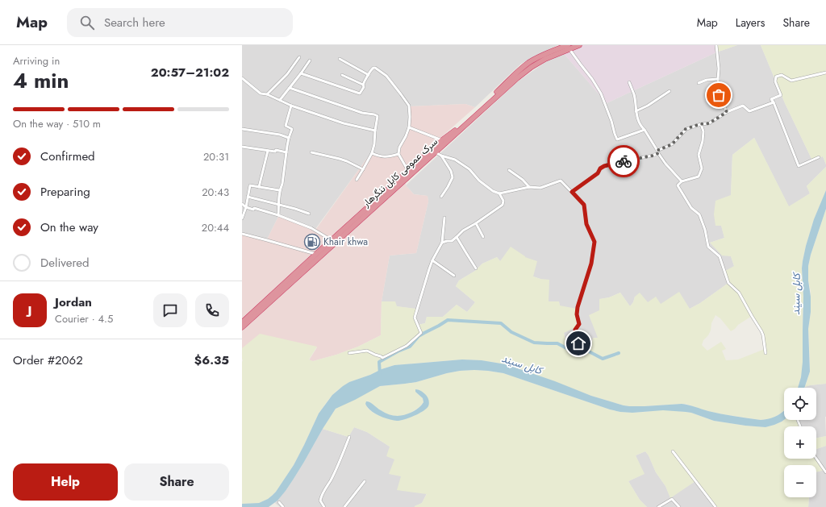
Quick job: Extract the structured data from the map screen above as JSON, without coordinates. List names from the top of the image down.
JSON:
{
  "streets": {
    "highway": ["سرک عمومی کابل ننگرهار"]
  },
  "water": ["کابل سيند"],
  "places": {
    "fuel station": ["Khair khwa"]
  },
  "page": {
    "header": "Map",
    "search": "Search here",
    "nav": ["Map", "Layers", "Share"],
    "heading": ["4 min", "Arriving in", "20:57–21:02"],
    "panel": [
      "Jordan",
      "Courier · 4.5",
      "Order #2062",
      "$6.35"
    ],
    "bar": "On the way · 510 m",
    "list": [
      ["Confirmed", "20:31"],
      ["Preparing", "20:43"],
      ["On the way", "20:44"],
      "Delivered"
    ],
    "round": "J",
    "map_buttons": ["+", "−"],
    "buttons": ["Help", "Share"]
  }
}
